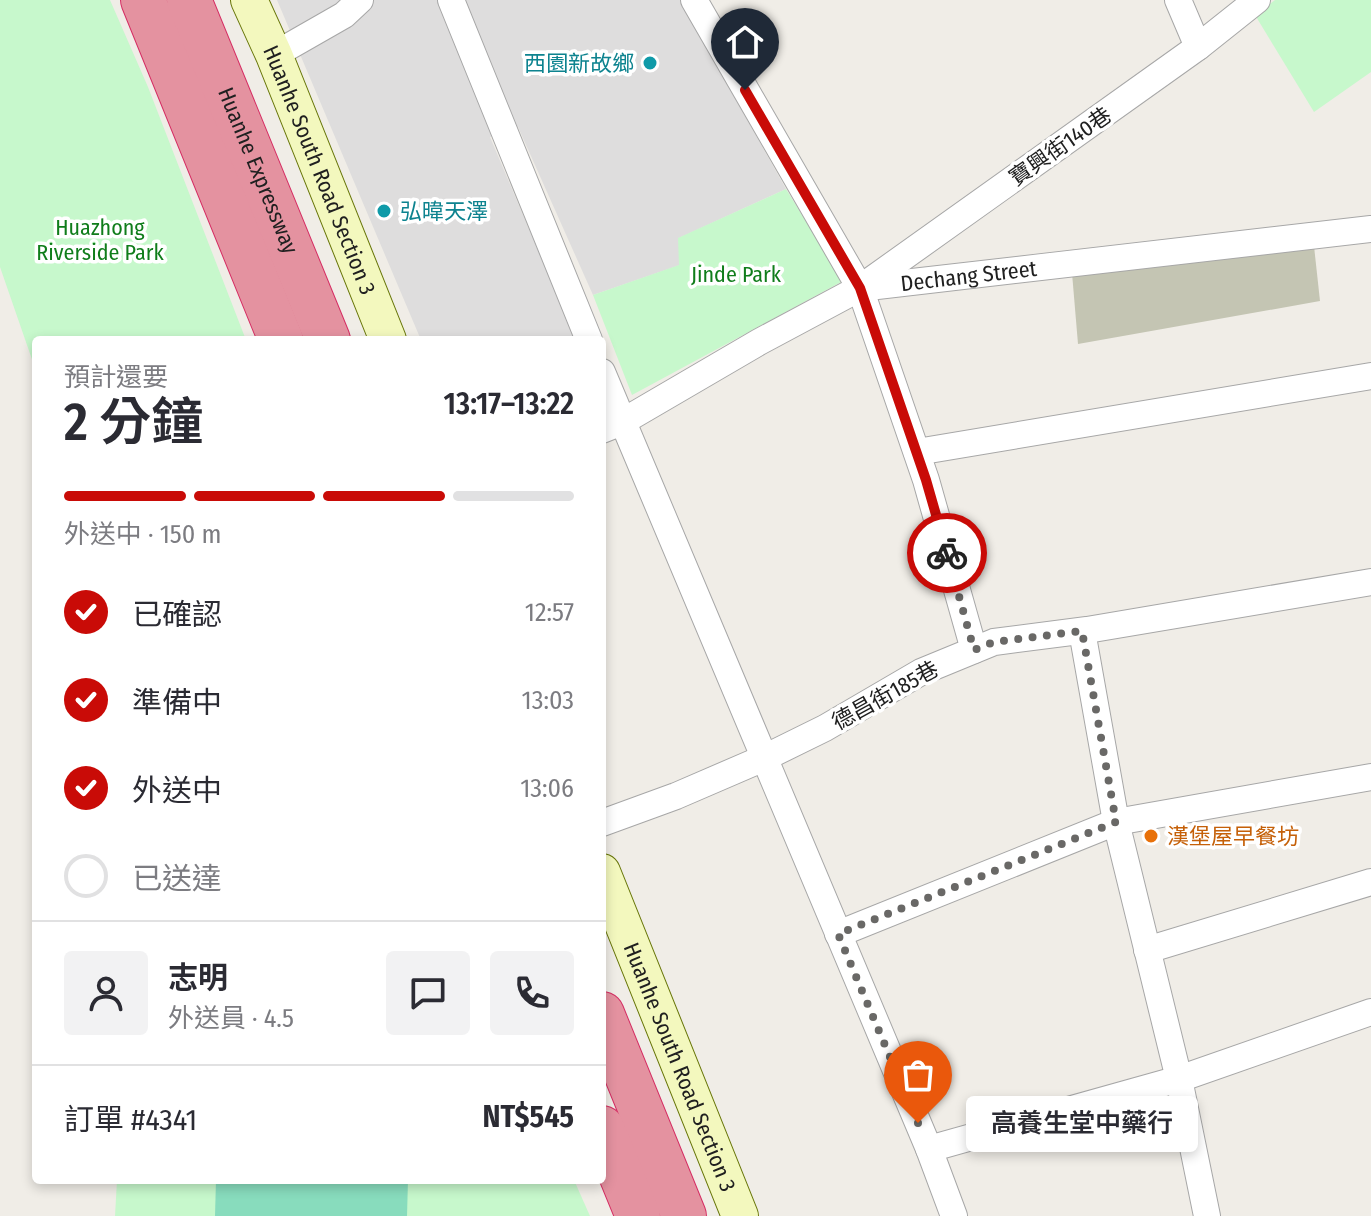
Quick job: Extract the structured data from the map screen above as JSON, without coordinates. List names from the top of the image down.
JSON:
{
  "streets": {
    "highway": ["Huanhe Expressway"],
    "street": [
      "寶興街140巷",
      "Huanhe South Road Section 3",
      "Dechang Street",
      "德昌街185巷"
    ]
  },
  "crossings": [
    ["寶興街140巷", "Dechang Street"]
  ],
  "parks": ["Huazhong Riverside Park", "Jinde Park"],
  "places": [
    "西園新故鄉",
    "弘暐天澤",
    "漢堡屋早餐坊",
    "高養生堂中藥行"
  ],
  "page": {
    "heading": ["2 分鐘", "預計還要", "13:17–13:22"],
    "panel": [
      "志明",
      "外送員 · 4.5",
      "訂單 #4341",
      "NT$545"
    ],
    "bar": "外送中 · 150 m",
    "list": [
      ["已確認", "12:57"],
      ["準備中", "13:03"],
      ["外送中", "13:06"],
      "已送達"
    ],
    "bubble": "高養生堂中藥行"
  }
}
